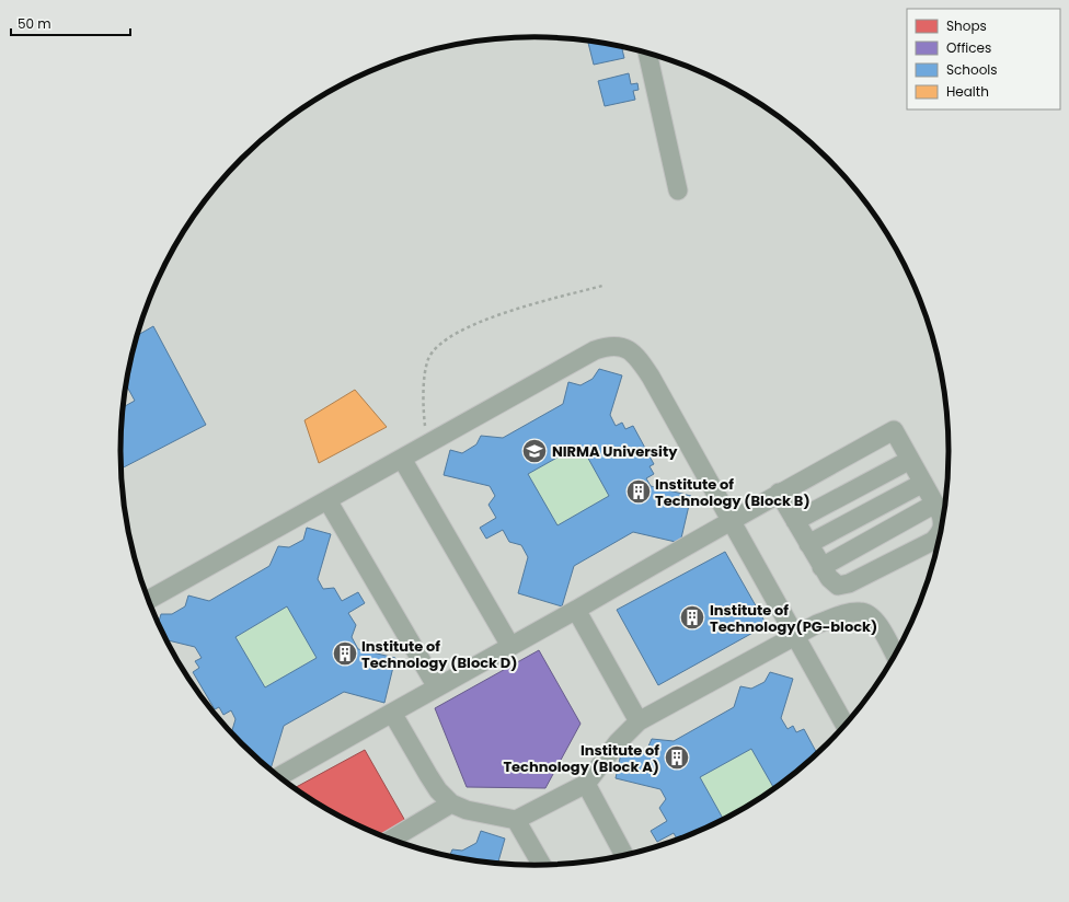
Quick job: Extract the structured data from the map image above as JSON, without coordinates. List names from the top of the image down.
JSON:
{
  "places": {
    "school or university": ["NIRMA University"],
    "building": [
      "Institute of Technology (Block B)",
      "Institute of Technology(PG-block)",
      "Institute of Technology (Block D)",
      "Institute of Technology (Block A)"
    ]
  },
  "legend": [
    "Shops",
    "Offices",
    "Schools",
    "Health"
  ],
  "scale_bar": "50 m"
}
